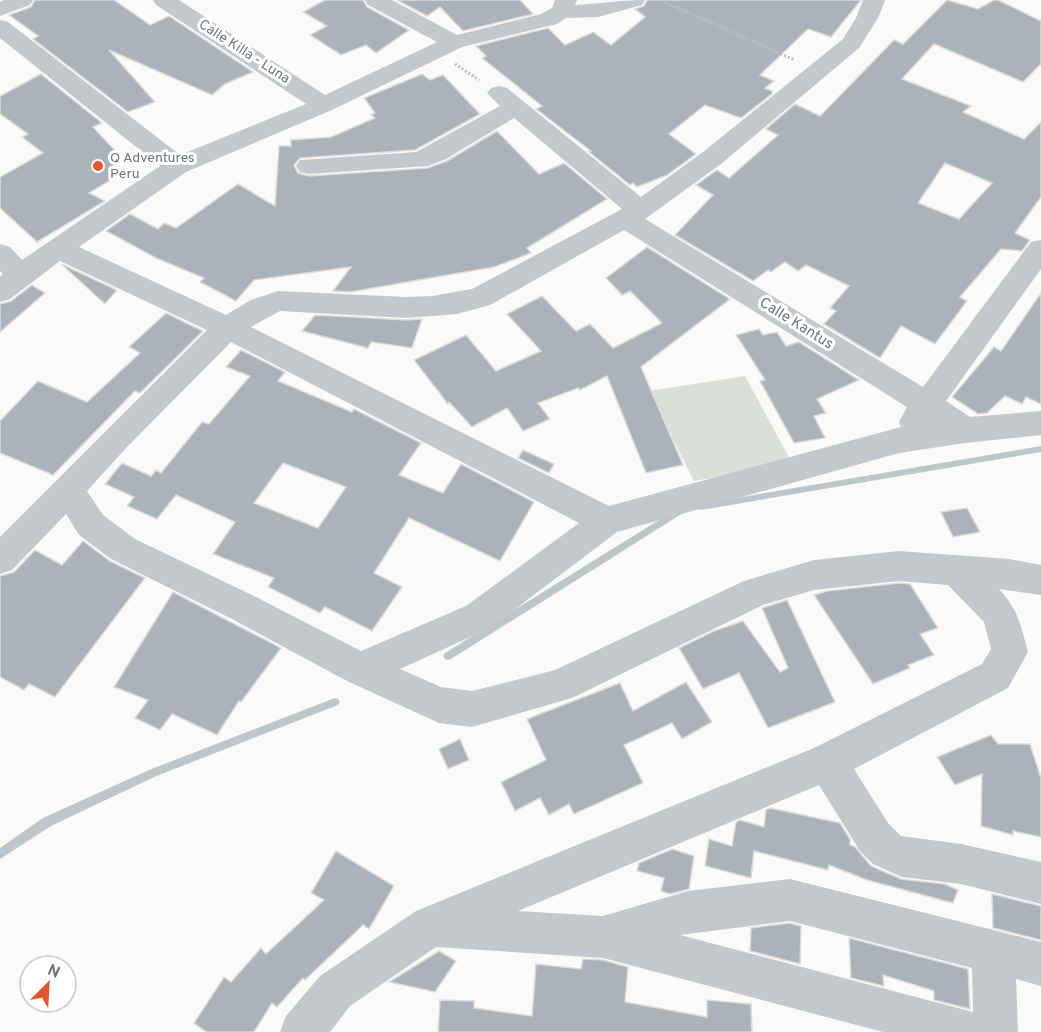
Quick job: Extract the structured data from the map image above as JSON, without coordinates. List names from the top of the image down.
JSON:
{
  "streets": {
    "street": ["Calle Killa - Luna", "Calle Kantus"]
  },
  "places": ["Q Adventures Peru"],
  "north": "top right"
}
